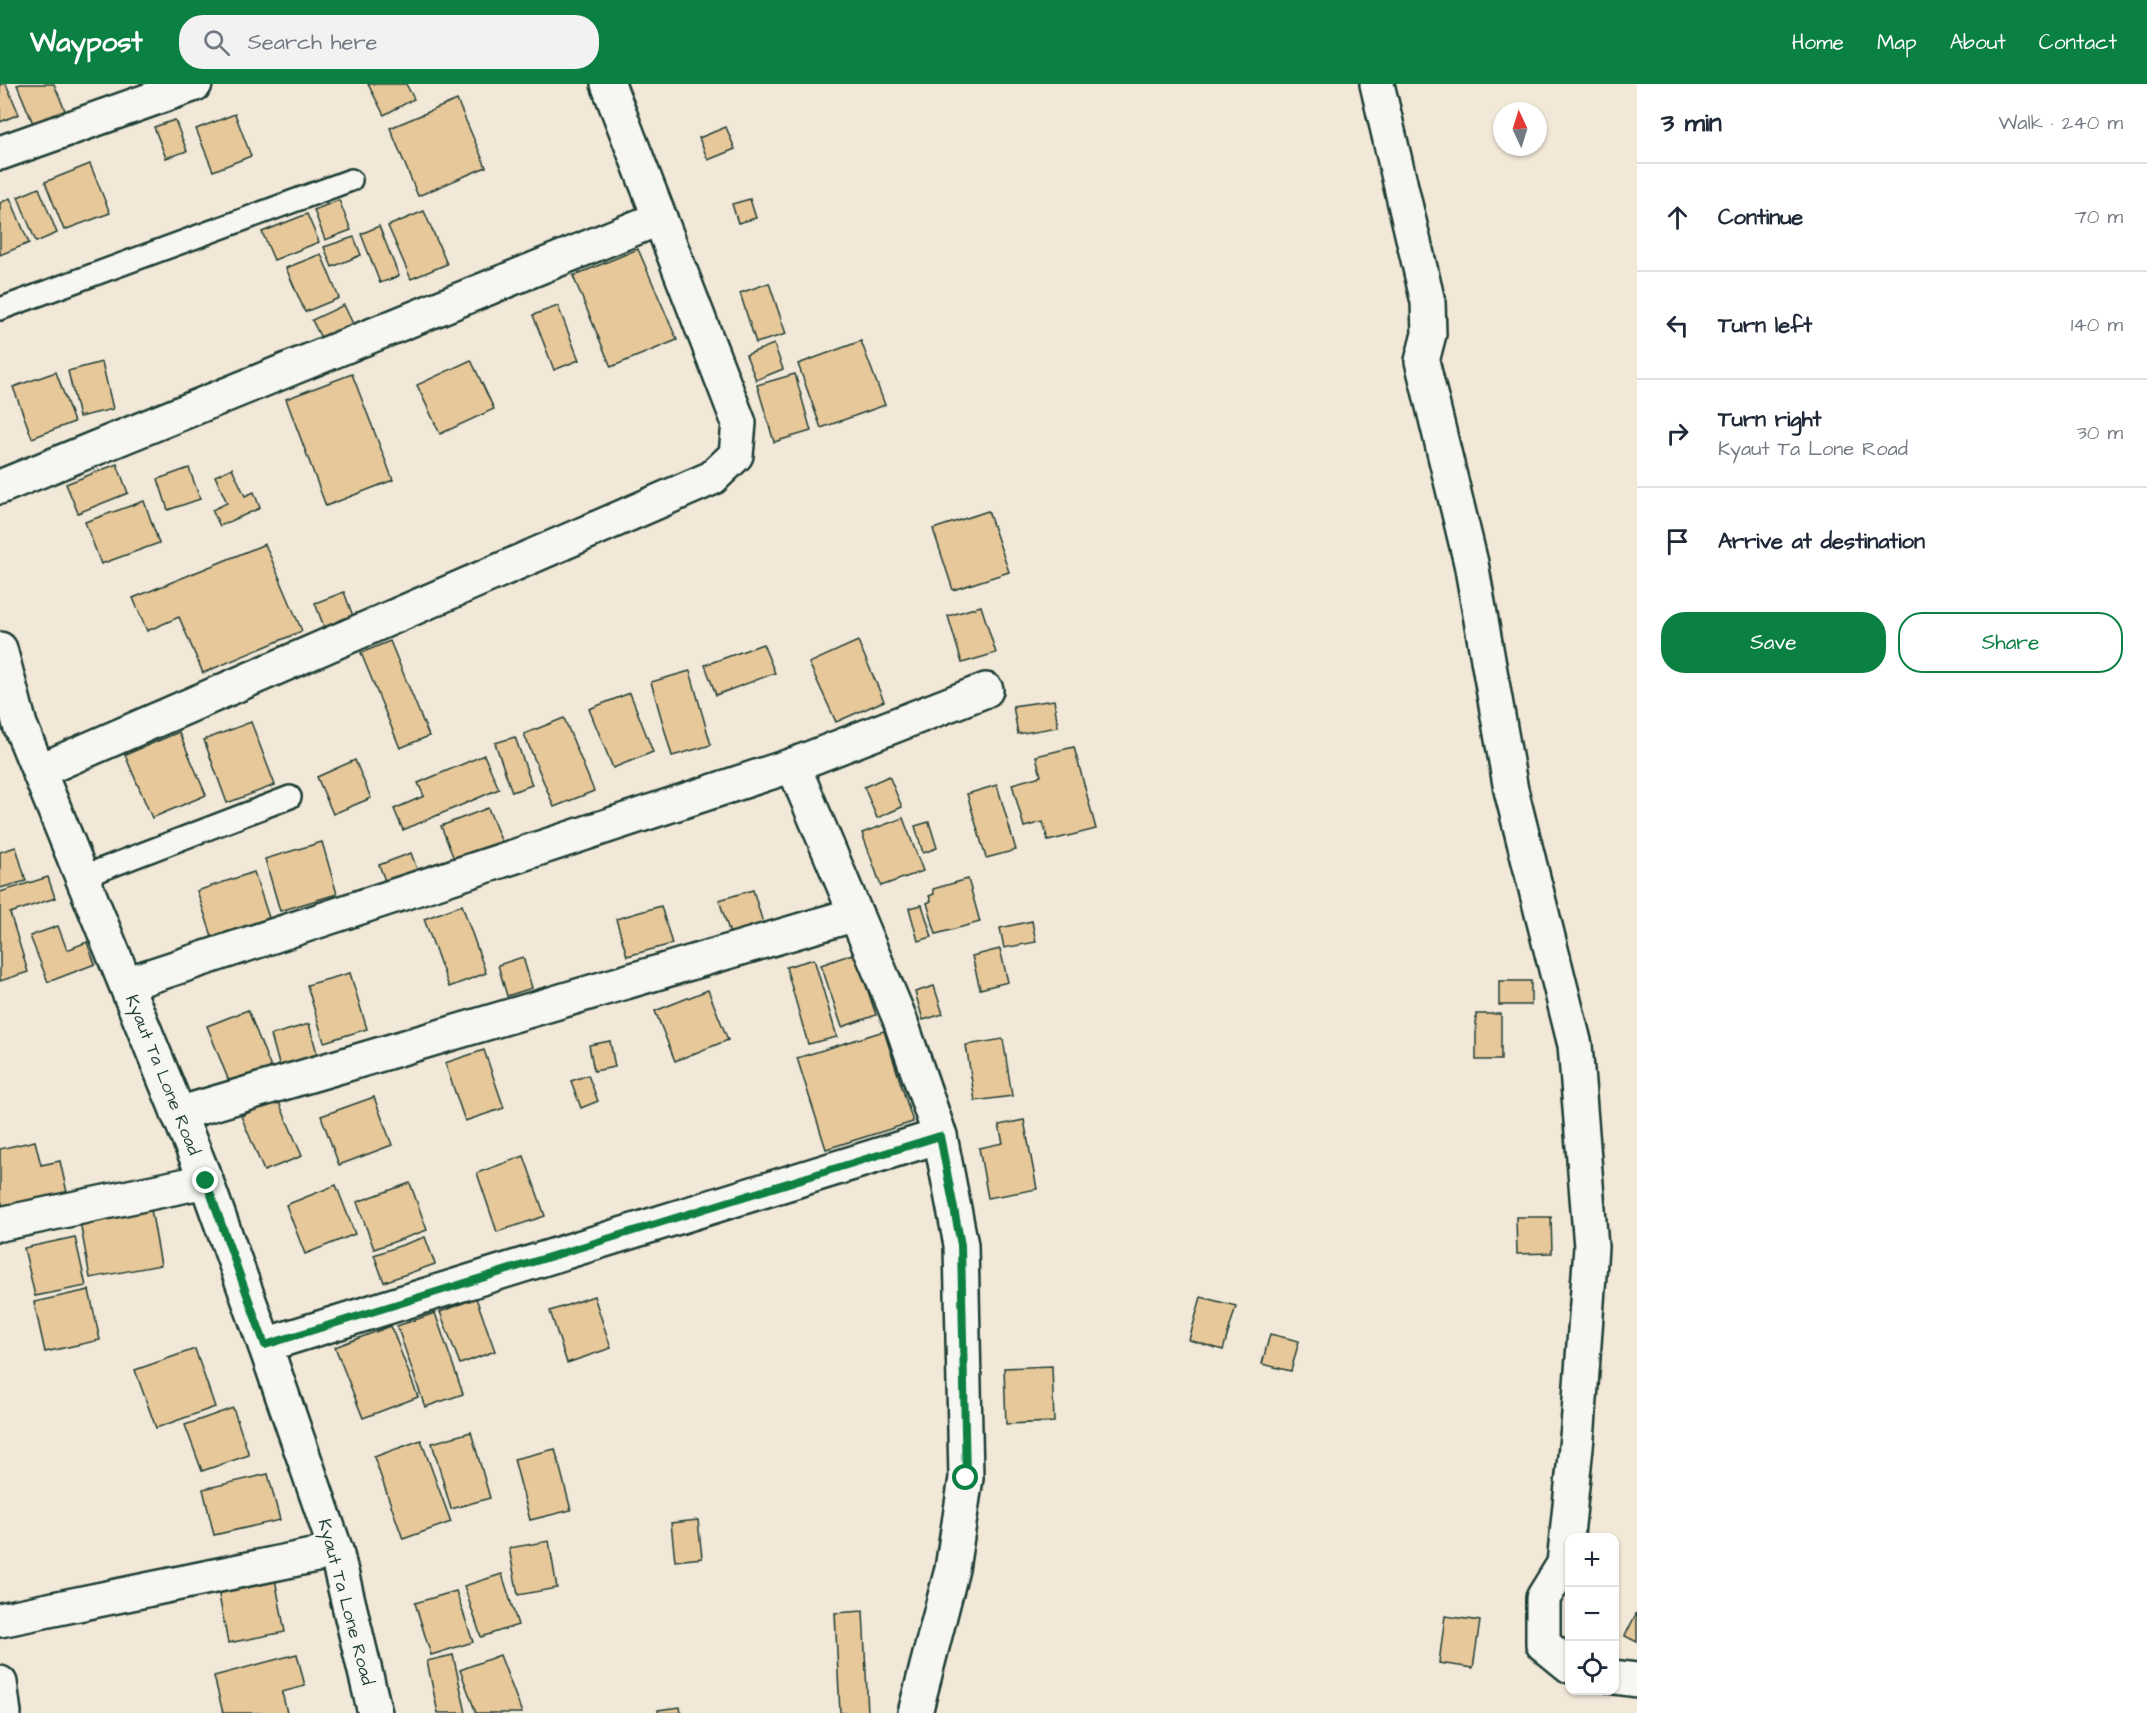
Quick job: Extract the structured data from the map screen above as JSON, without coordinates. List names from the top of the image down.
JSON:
{
  "streets": {
    "street": ["Kyaut Ta Lone Road"]
  },
  "north": "top",
  "page": {
    "header": "Waypost",
    "search": "Search here",
    "nav": [
      "Home",
      "Map",
      "About",
      "Contact"
    ],
    "heading": ["3 min", "Walk · 240 m"],
    "list": [
      ["Continue", "70 m"],
      ["Turn left", "140 m"],
      ["Turn right", "Kyaut Ta Lone Road", "30 m"],
      "Arrive at destination"
    ],
    "buttons": ["Save", "Share"],
    "map_buttons": ["+", "−"]
  }
}
